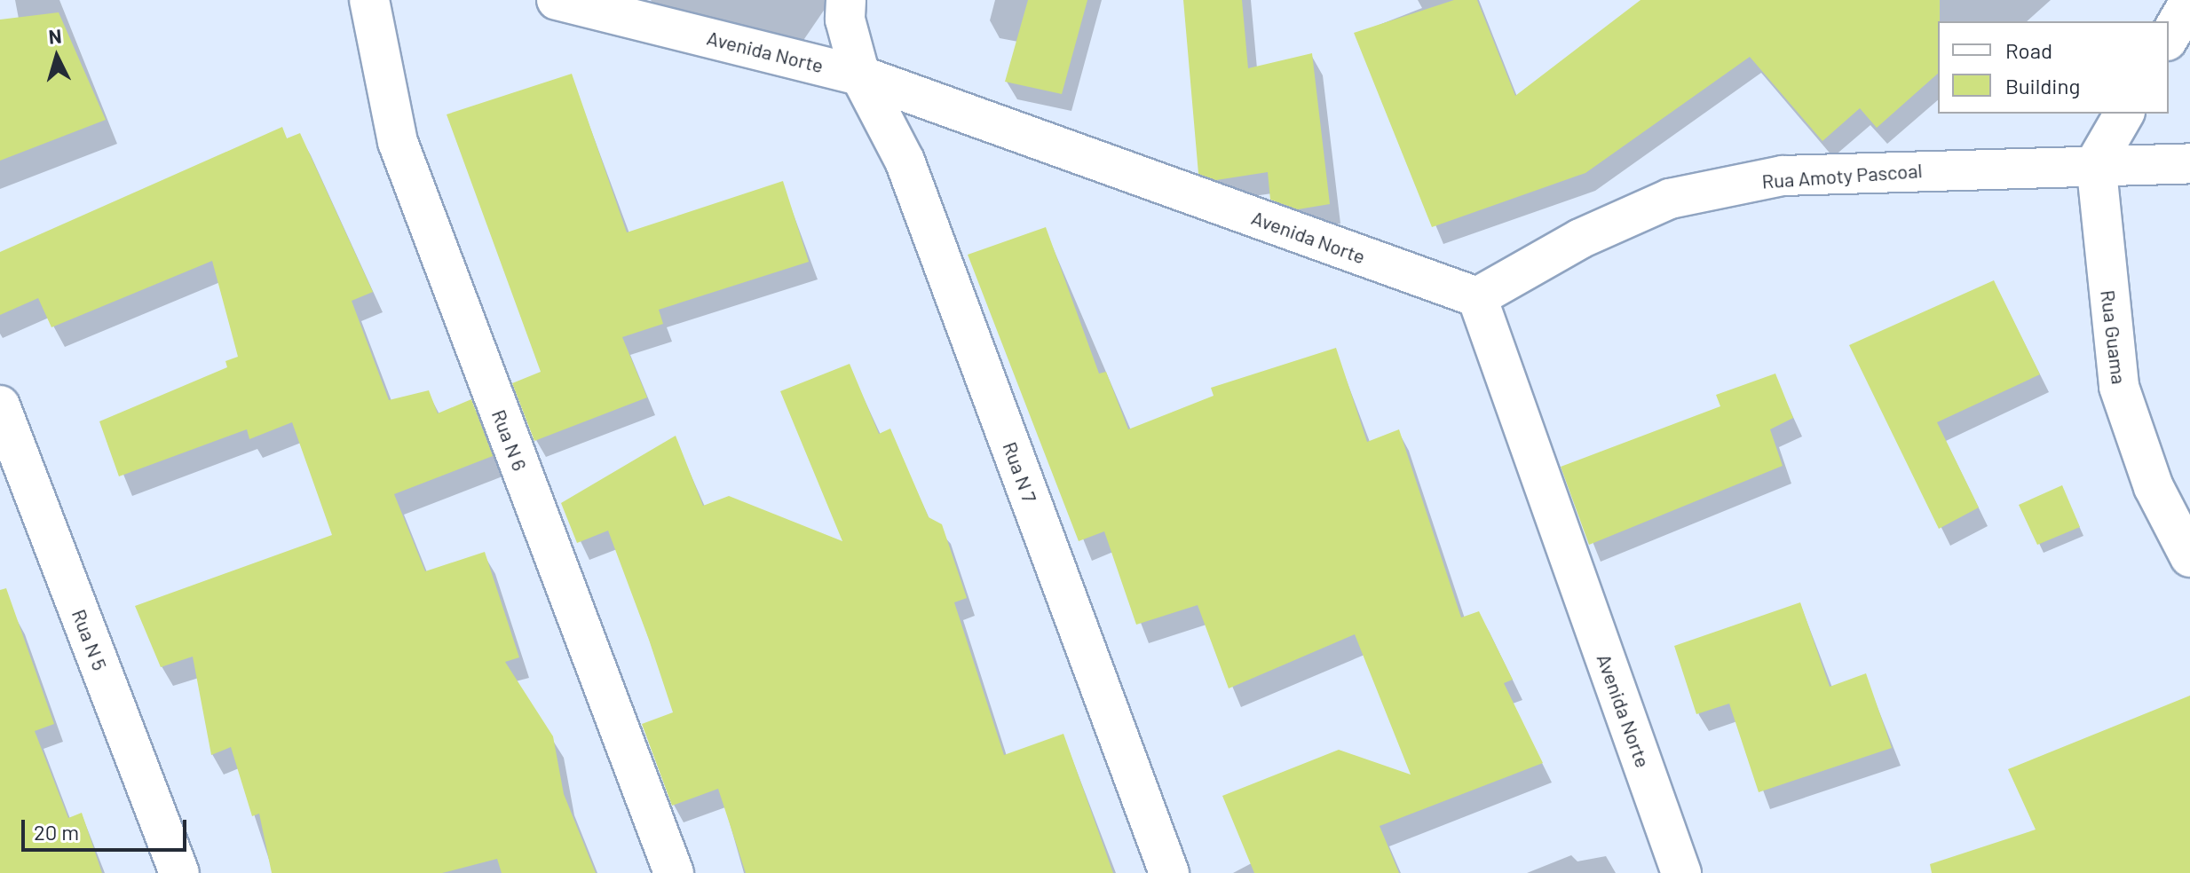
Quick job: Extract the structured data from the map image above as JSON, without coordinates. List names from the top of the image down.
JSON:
{
  "streets": {
    "street": [
      "Avenida Norte",
      "Rua Amoty Pascoal",
      "Rua Guama",
      "Rua N 6",
      "Rua N 7",
      "Rua N 5"
    ]
  },
  "crossings": [
    ["Avenida Norte", "Rua Amoty Pascoal"],
    ["Avenida Norte", "Rua N 7"],
    ["Rua Amoty Pascoal", "Rua Guama"]
  ],
  "legend": ["Road", "Building"],
  "scale_bar": "20 m",
  "north": "top"
}
